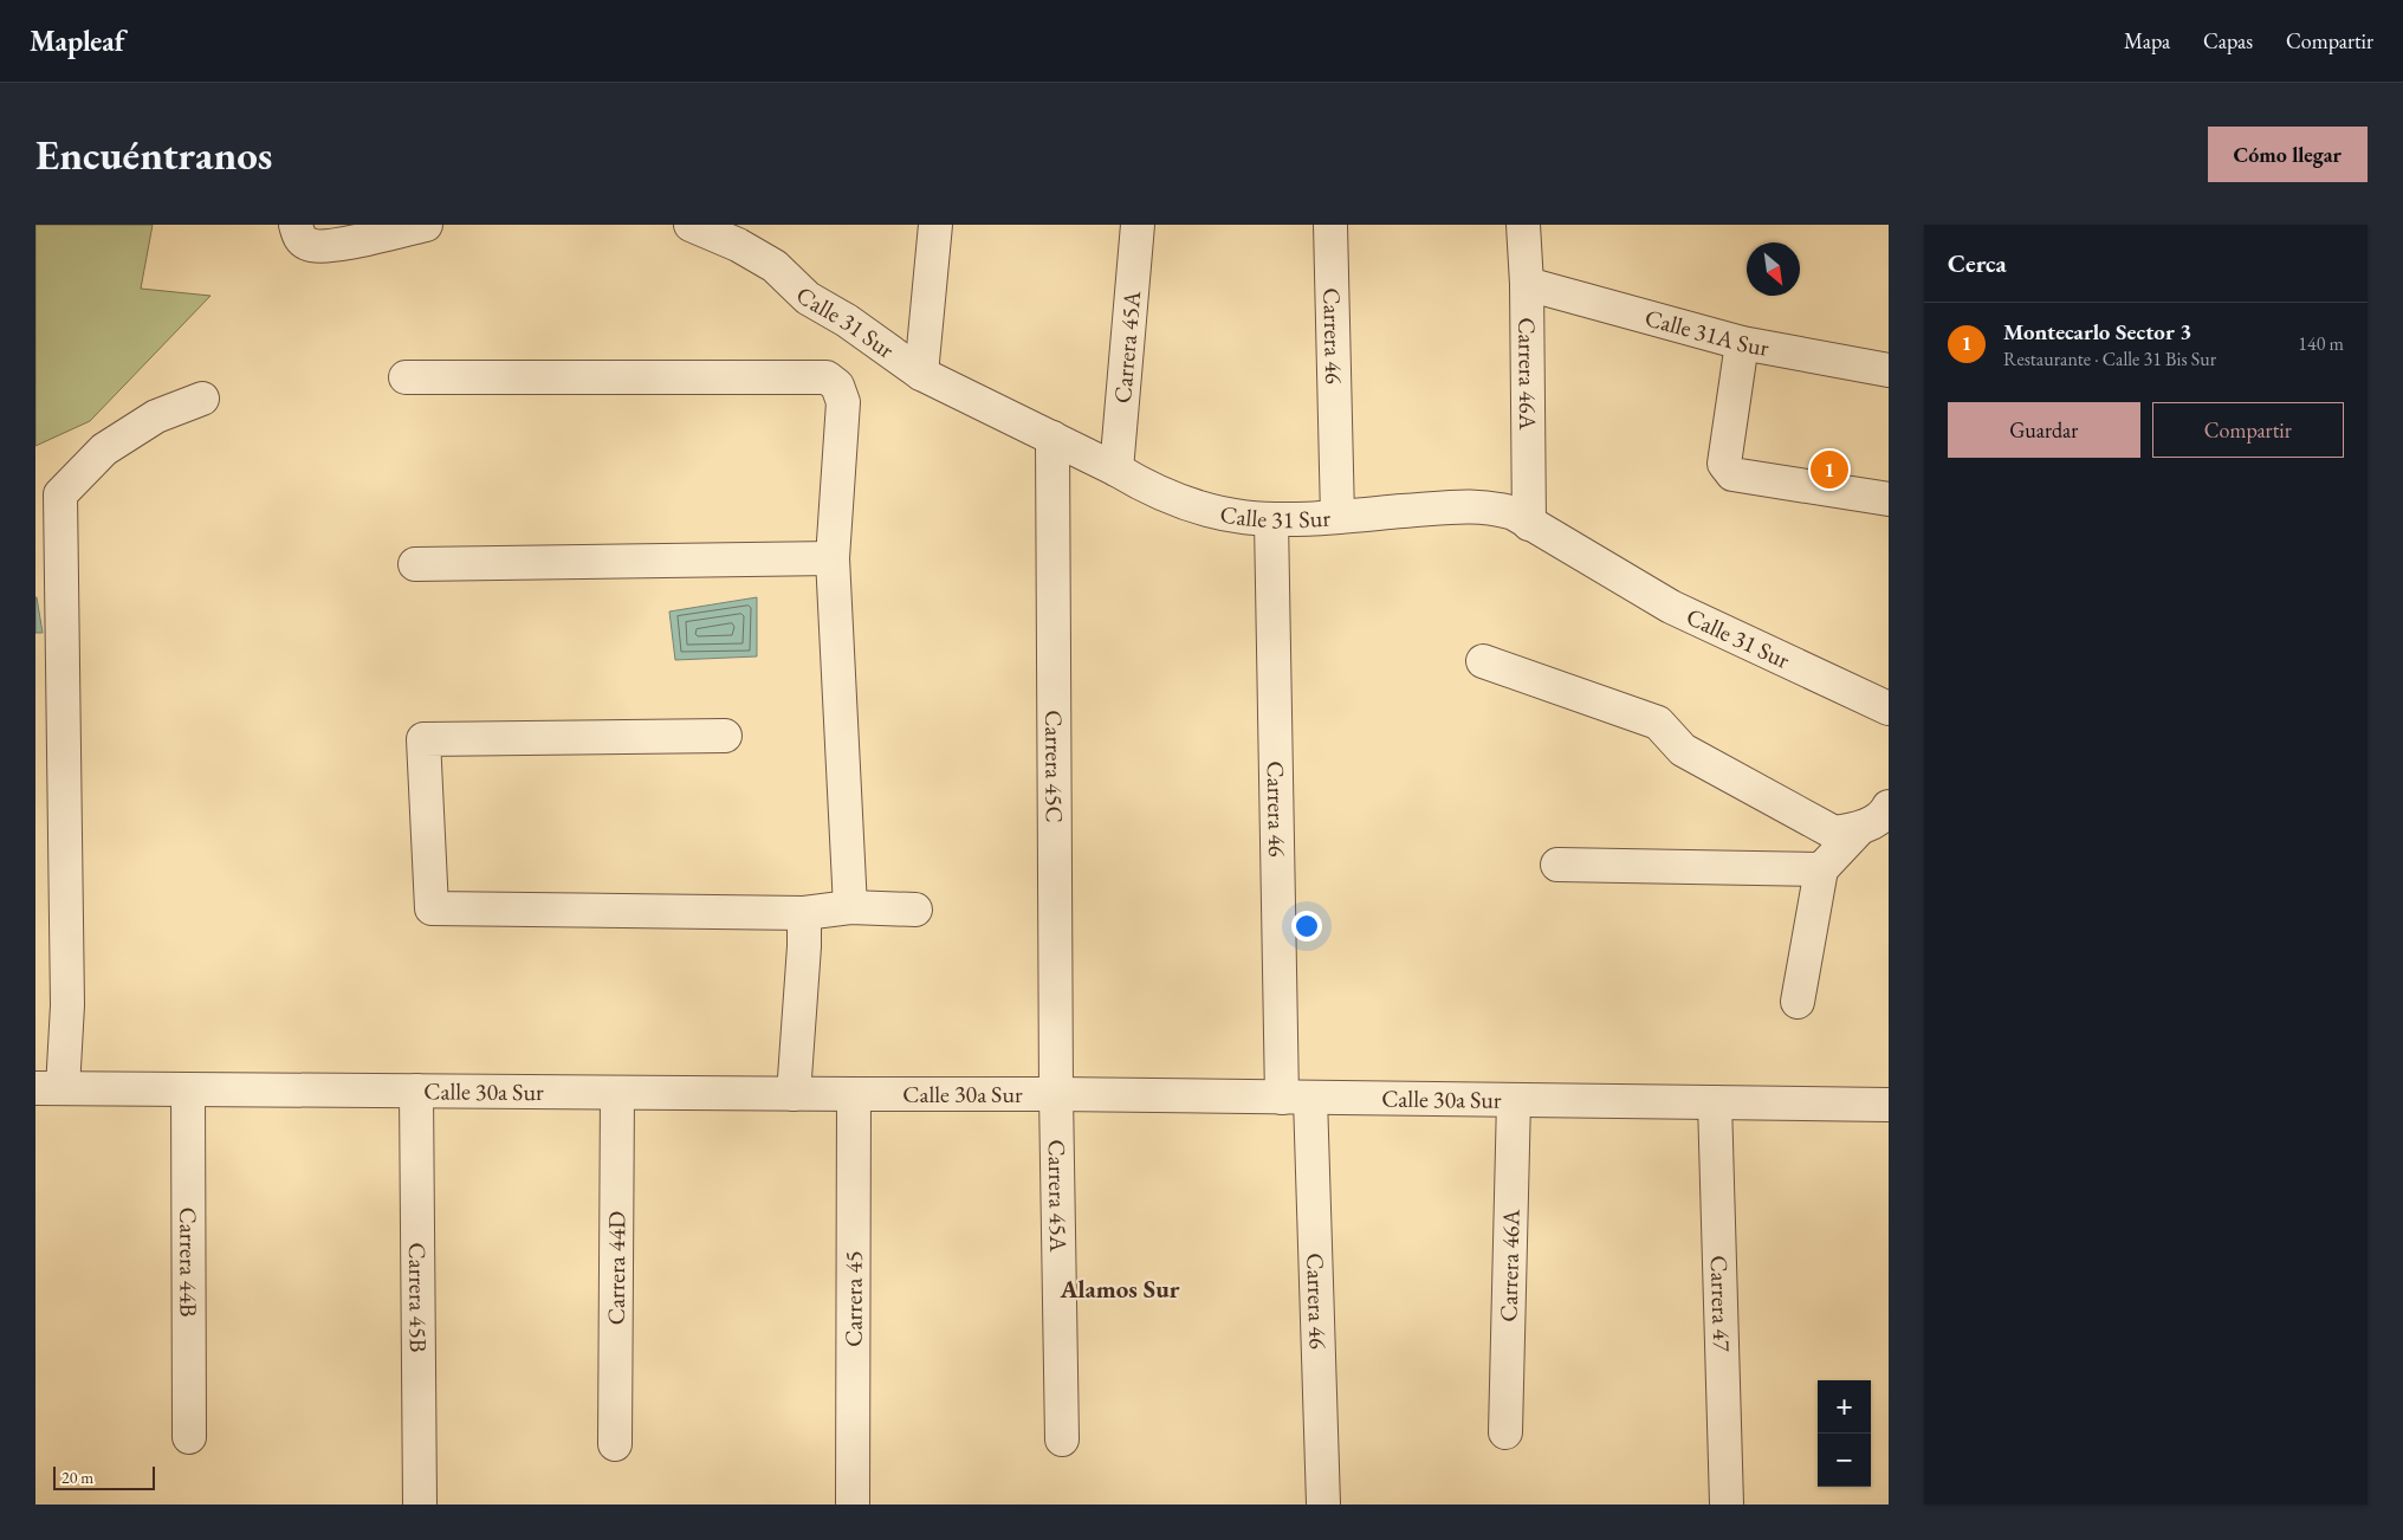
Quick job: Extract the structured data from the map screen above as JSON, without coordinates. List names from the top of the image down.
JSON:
{
  "streets": {
    "street": [
      "Calle 31 Sur",
      "Calle 31A Sur",
      "Carrera 46",
      "Carrera 45A",
      "Carrera 46A",
      "Carrera 45C",
      "Calle 30a Sur",
      "Carrera 44B",
      "Carrera 44D",
      "Carrera 45B",
      "Carrera 45",
      "Carrera 47"
    ]
  },
  "crossings": [
    ["Calle 31 Sur", "Carrera 46"],
    ["Calle 31 Sur", "Carrera 45A"],
    ["Calle 31 Sur", "Carrera 46A"],
    ["Calle 31 Sur", "Carrera 45C"],
    ["Calle 31A Sur", "Carrera 46A"],
    ["Carrera 46", "Calle 30a Sur"],
    ["Carrera 45A", "Carrera 45C"],
    ["Carrera 45A", "Calle 30a Sur"],
    ["Carrera 46A", "Calle 30a Sur"],
    ["Carrera 45C", "Calle 30a Sur"],
    ["Calle 30a Sur", "Carrera 44B"],
    ["Calle 30a Sur", "Carrera 44D"],
    ["Calle 30a Sur", "Carrera 45B"],
    ["Calle 30a Sur", "Carrera 45"],
    ["Calle 30a Sur", "Carrera 47"]
  ],
  "districts": ["Alamos Sur"],
  "scale_bar": "20 m",
  "north": "bottom right",
  "page": {
    "header": "Mapleaf",
    "nav": ["Mapa", "Capas", "Compartir"],
    "buttons": [
      "Cómo llegar",
      ["Guardar", "Compartir"]
    ],
    "title": "Encuéntranos",
    "heading": "Cerca",
    "list": [
      {
        "mark": "1",
        "name": "Montecarlo Sector 3",
        "note": "Restaurante · Calle 31 Bis Sur",
        "value": "140 m"
      }
    ],
    "pins": "1",
    "map_buttons": ["+", "−"],
    "scale": "20 m"
  }
}
